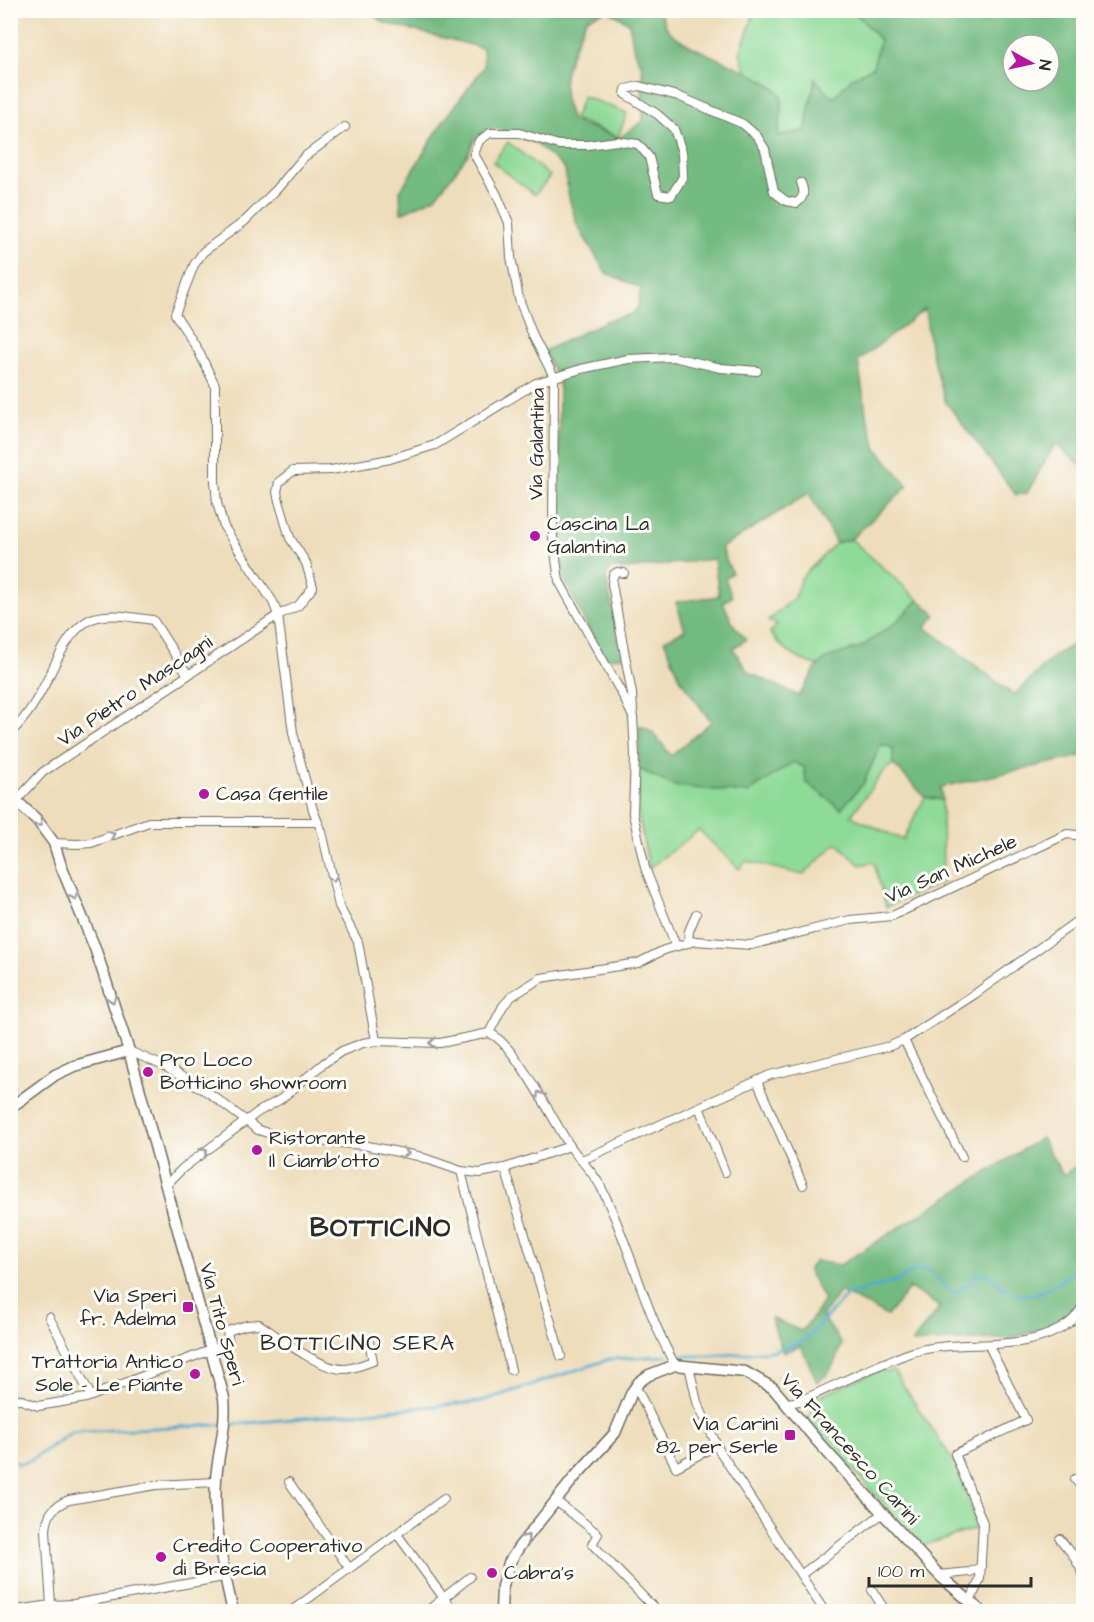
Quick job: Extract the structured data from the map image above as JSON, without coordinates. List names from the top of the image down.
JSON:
{
  "streets": {
    "street": [
      "Via Galantina",
      "Via Pietro Mascagni",
      "Via San Michele",
      "Via Tito Speri",
      "Via Francesco Carini"
    ]
  },
  "crossings": [
    ["Via Galantina", "Via Pietro Mascagni"],
    ["Via Galantina", "Via San Michele"],
    ["Via Pietro Mascagni", "Via Tito Speri"]
  ],
  "districts": ["BOTTICINO", "BOTTICINO SERA"],
  "places": {
    "other": [
      "Cascina La Galantina",
      "Casa Gentile",
      "Pro Loco Botticino showroom",
      "Ristorante Il Ciamb'otto",
      "Trattoria Antico Sole - Le Piante",
      "Credito Cooperativo di Brescia",
      "Cabra's"
    ],
    "transit": ["Via Speri fr. Adelma", "Via Carini 82 per Serle"]
  },
  "scale_bar": "100 m",
  "north": "right"
}
